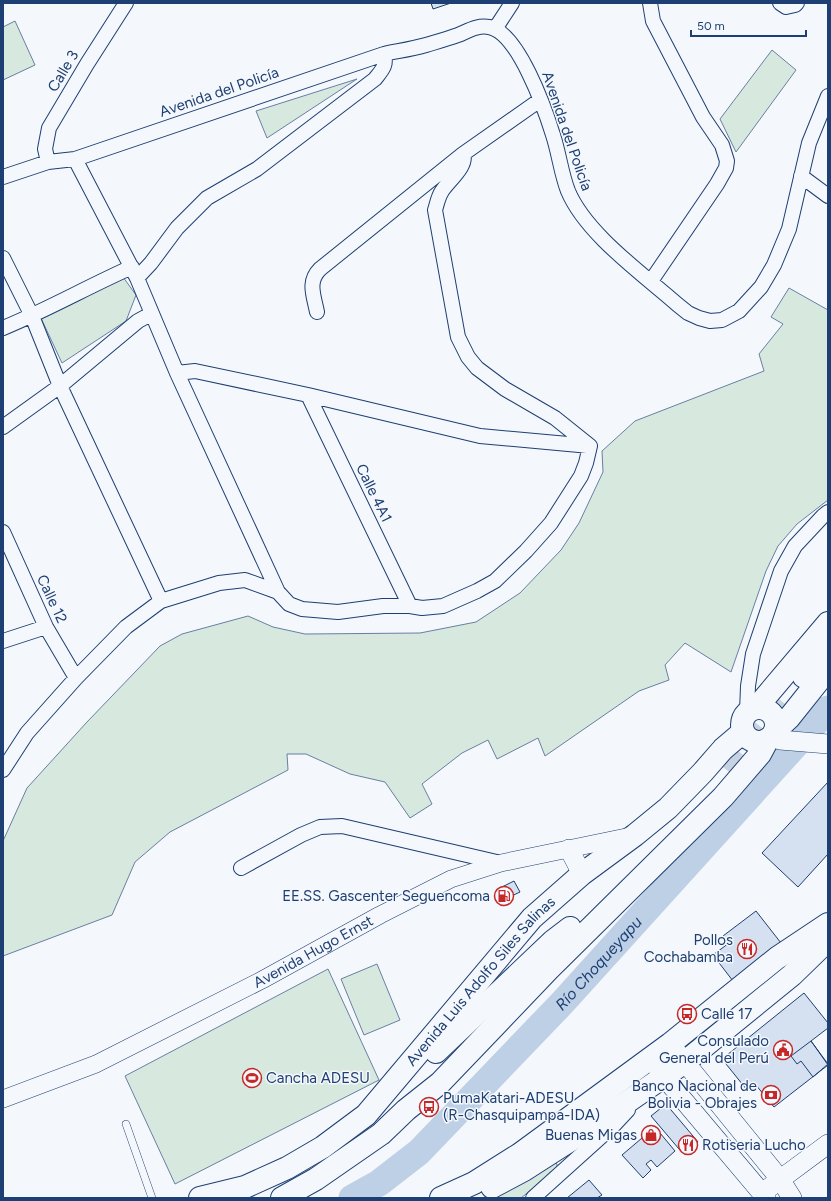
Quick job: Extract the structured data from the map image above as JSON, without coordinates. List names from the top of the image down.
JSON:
{
  "streets": {
    "main road": ["Avenida Luis Adolfo Siles Salinas"],
    "street": [
      "Calle 3",
      "Avenida del Policía",
      "Calle 4A1",
      "Calle 12",
      "Avenida Hugo Ernst"
    ]
  },
  "crossings": [
    ["Calle 3", "Avenida del Policía"],
    ["Avenida Hugo Ernst", "Avenida Luis Adolfo Siles Salinas"]
  ],
  "water": ["Río Choqueyapu"],
  "places": {
    "fuel station": ["EE.SS. Gascenter Seguencoma"],
    "restaurant": ["Pollos Cochabamba", "Rotiseria Lucho"],
    "bus stop": ["Calle 17", "PumaKatari-ADESU (R-Chasquipampa-IDA)"],
    "public building": ["Consulado General del Perú"],
    "sports": ["Cancha ADESU"],
    "bank": ["Banco Nacional de Bolivia - Obrajes"],
    "shop": ["Buenas Migas"]
  },
  "scale_bar": "50 m"
}
